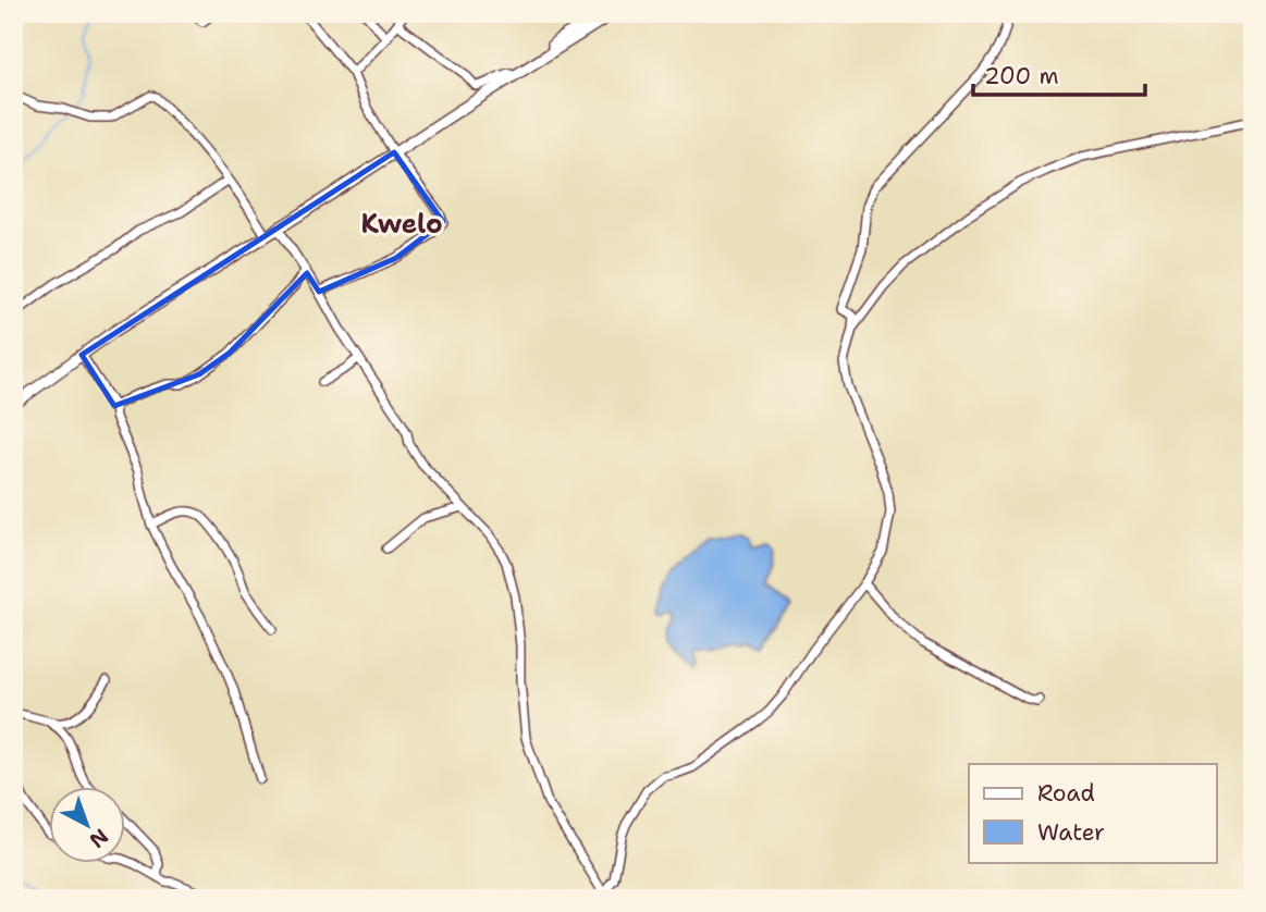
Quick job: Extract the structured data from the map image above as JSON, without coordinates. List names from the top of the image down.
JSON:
{
  "districts": ["Kwelo"],
  "legend": ["Road", "Water"],
  "scale_bar": "200 m",
  "north": "bottom right"
}
